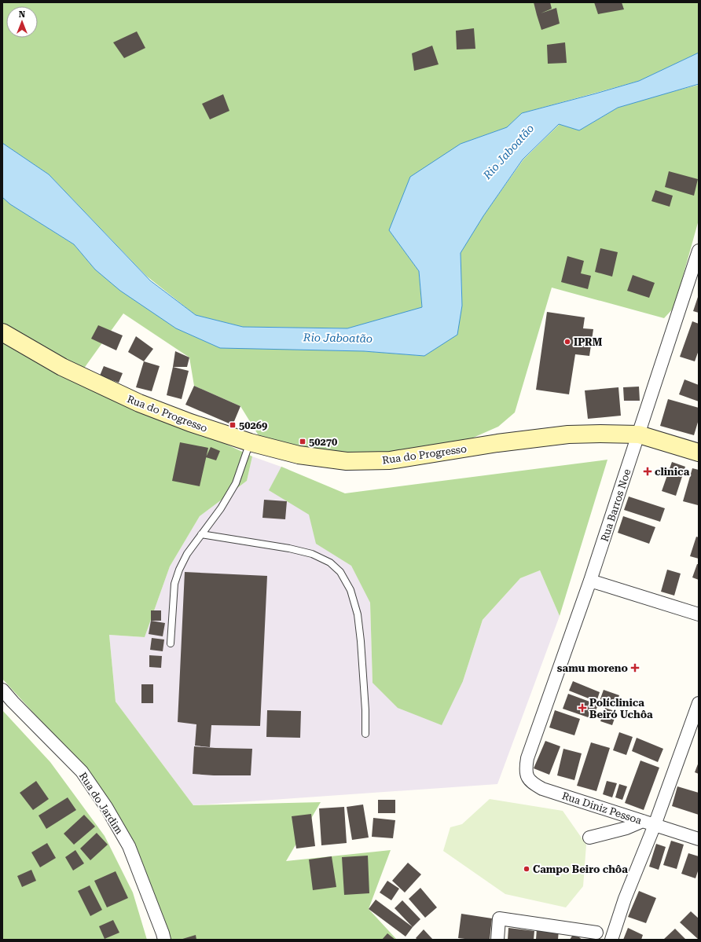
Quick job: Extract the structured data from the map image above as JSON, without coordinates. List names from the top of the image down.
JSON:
{
  "streets": {
    "street": [
      "Rua do Progresso",
      "Rua Barros Noe",
      "Rua do Jardim",
      "Rua Diniz Pessoa"
    ]
  },
  "crossings": [
    ["Rua do Progresso", "Rua Barros Noe"],
    ["Rua Barros Noe", "Rua Diniz Pessoa"]
  ],
  "water": ["Rio Jaboatão"],
  "places": {
    "other": ["IPRM", "Campo Beiro chôa"],
    "transit": ["50269", "50270"],
    "health": ["clinica", "samu moreno", "Políclinica Beiró Uchôa"]
  },
  "north": "top"
}
